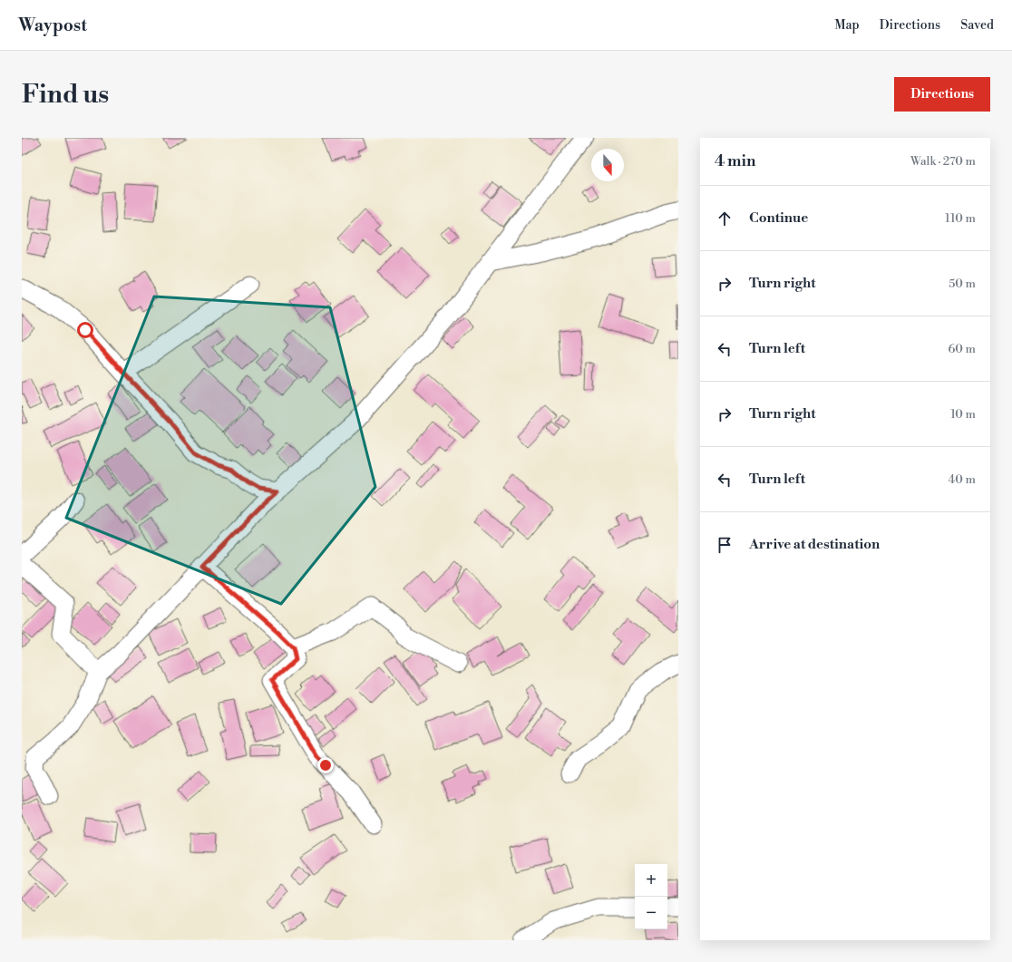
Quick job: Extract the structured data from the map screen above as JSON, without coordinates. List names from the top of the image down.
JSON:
{
  "north": "bottom",
  "page": {
    "header": "Waypost",
    "nav": ["Map", "Directions", "Saved"],
    "buttons": "Directions",
    "title": "Find us",
    "heading": ["4 min", "Walk · 270 m"],
    "list": [
      ["Continue", "110 m"],
      ["Turn right", "50 m"],
      ["Turn left", "60 m"],
      ["Turn right", "10 m"],
      ["Turn left", "40 m"],
      "Arrive at destination"
    ],
    "map_buttons": ["+", "−"]
  }
}
